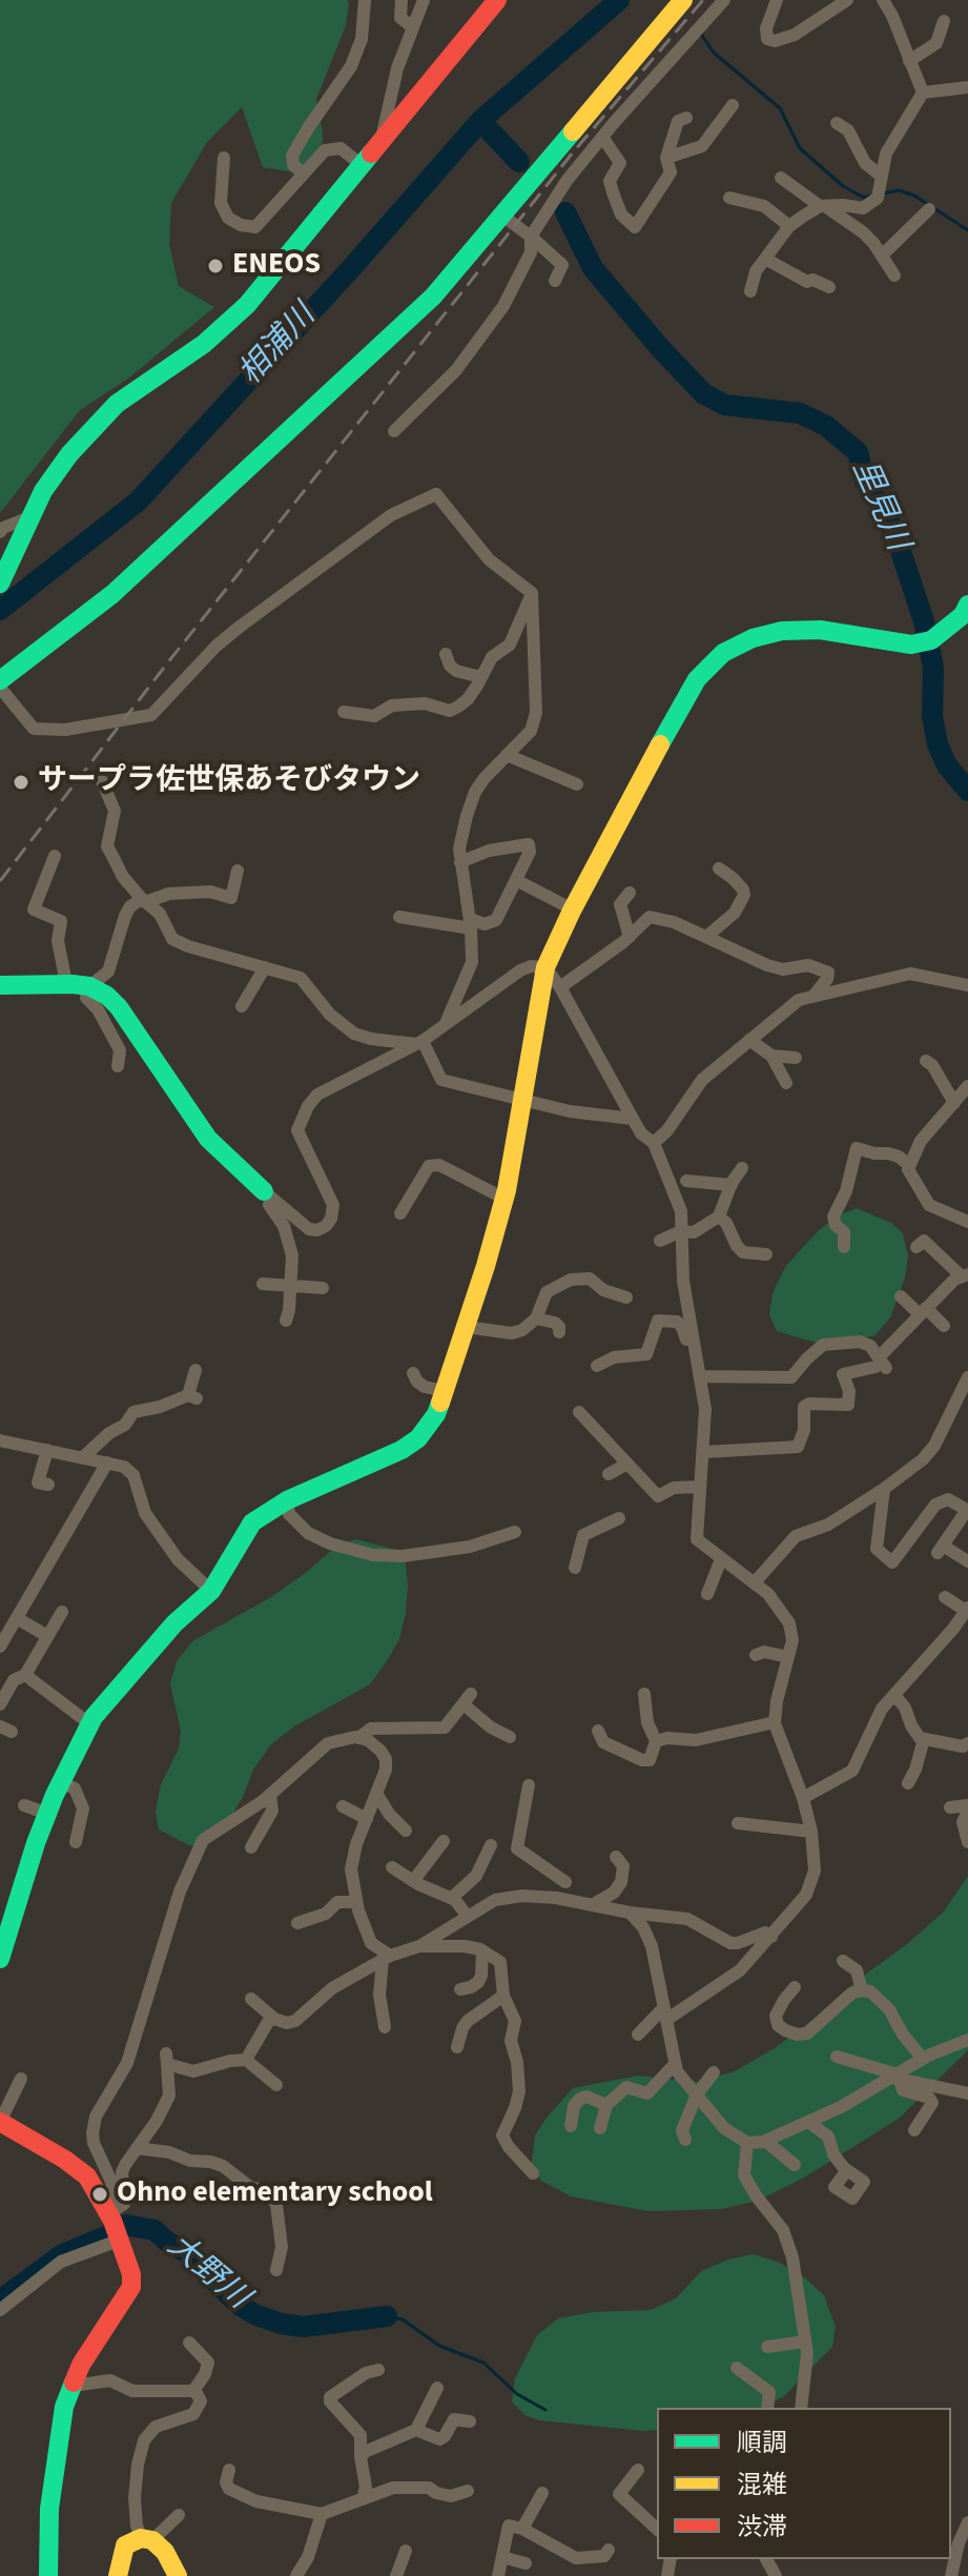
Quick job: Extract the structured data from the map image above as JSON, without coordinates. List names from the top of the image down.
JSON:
{
  "water": ["相浦川", "里見川", "大野川"],
  "places": ["ENEOS", "サープラ佐世保あそびタウン", "Ohno elementary school"],
  "legend": ["順調", "混雑", "渋滞"]
}
